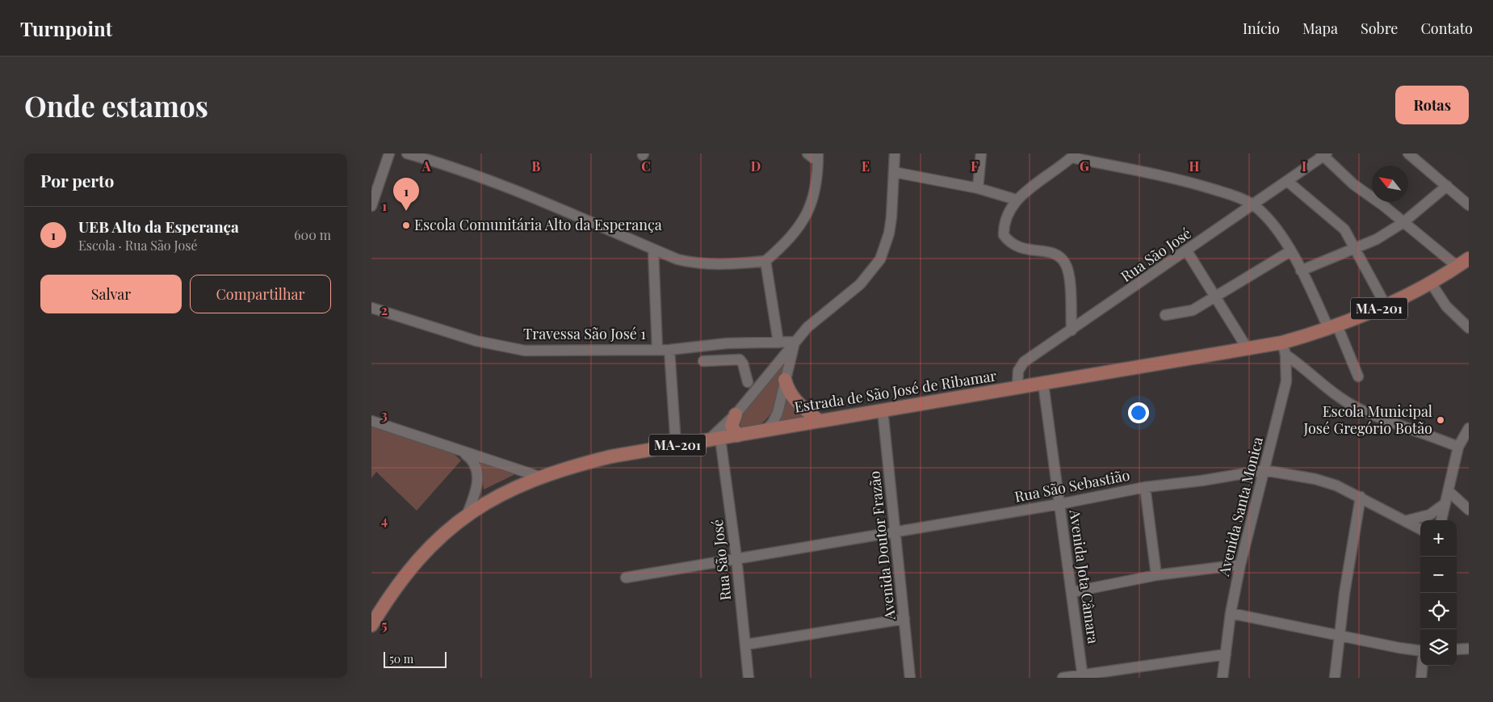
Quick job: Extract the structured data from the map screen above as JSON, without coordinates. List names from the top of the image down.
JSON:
{
  "streets": {
    "main road": ["MA-201", "Estrada de São José de Ribamar"],
    "street": [
      "Rua São José",
      "Travessa São José 1",
      "Rua São Sebastião",
      "Avenida Santa Monica",
      "Avenida Doutor Frazão",
      "Avenida Jota Câmara"
    ]
  },
  "crossings": [
    ["Rua São José", "Estrada de São José de Ribamar"],
    ["Rua São José", "Rua São Sebastião"],
    ["Estrada de São José de Ribamar", "Avenida Santa Monica"],
    ["Estrada de São José de Ribamar", "Avenida Doutor Frazão"],
    ["Estrada de São José de Ribamar", "Avenida Jota Câmara"],
    ["Rua São Sebastião", "Avenida Santa Monica"],
    ["Rua São Sebastião", "Avenida Doutor Frazão"],
    ["Rua São Sebastião", "Avenida Jota Câmara"]
  ],
  "places": ["Escola Comunitária Alto da Esperança", "Escola Municipal José Gregório Botão"],
  "scale_bar": "50 m",
  "north": "top left",
  "page": {
    "header": "Turnpoint",
    "nav": [
      "Início",
      "Mapa",
      "Sobre",
      "Contato"
    ],
    "buttons": [
      "Rotas",
      ["Salvar", "Compartilhar"]
    ],
    "title": "Onde estamos",
    "heading": "Por perto",
    "pins": "1",
    "list": [
      {
        "mark": "1",
        "name": "UEB Alto da Esperança",
        "note": "Escola · Rua São José",
        "value": "600 m"
      }
    ],
    "map_buttons": ["+", "−"],
    "scale": "50 m"
  },
  "grid": {
    "columns": [
      "A",
      "B",
      "C",
      "D",
      "E",
      "F",
      "G",
      "H",
      "I"
    ],
    "rows": [
      "1",
      "2",
      "3",
      "4",
      "5"
    ]
  }
}
